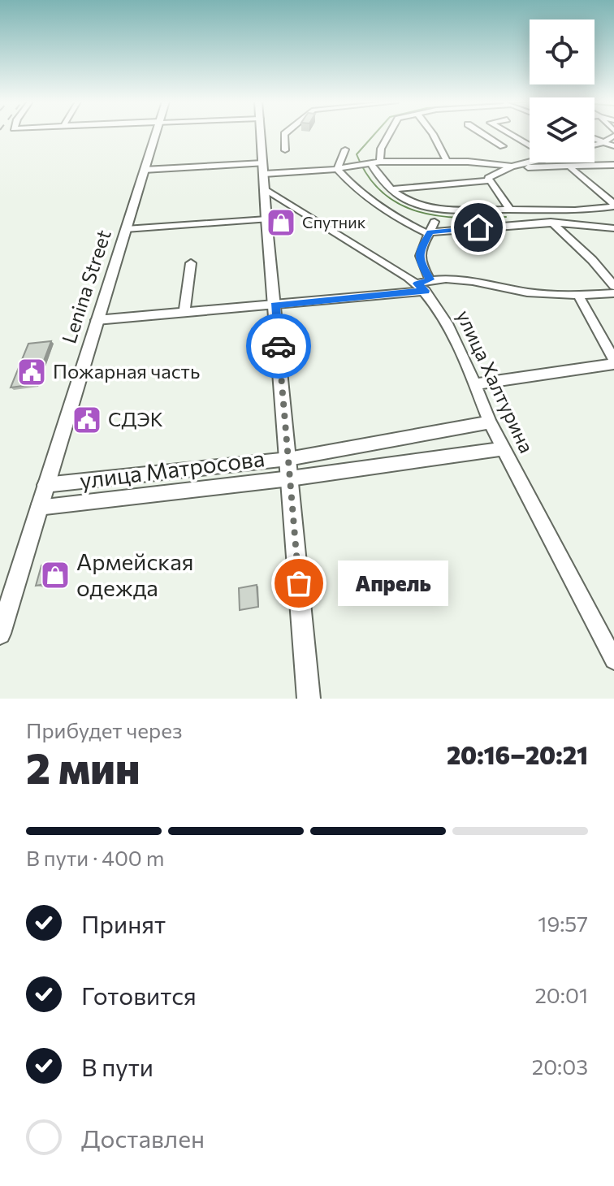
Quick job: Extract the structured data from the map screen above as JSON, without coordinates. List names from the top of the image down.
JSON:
{
  "streets": {
    "main road": ["Lenina Street"],
    "street": ["улица Халтурина", "улица Матросова"]
  },
  "crossings": [
    ["Lenina Street", "улица Матросова"],
    ["улица Халтурина", "улица Матросова"]
  ],
  "places": {
    "shop": ["Спутник", "Армейская одежда"],
    "public building": ["Пожарная часть", "СДЭК"],
    "other": ["Апрель"]
  },
  "page": {
    "bubble": "Апрель",
    "heading": ["2 мин", "Прибудет через", "20:16–20:21"],
    "bar": "В пути · 400 m",
    "list": [
      ["Принят", "19:57"],
      ["Готовится", "20:01"],
      ["В пути", "20:03"],
      "Доставлен"
    ]
  }
}
